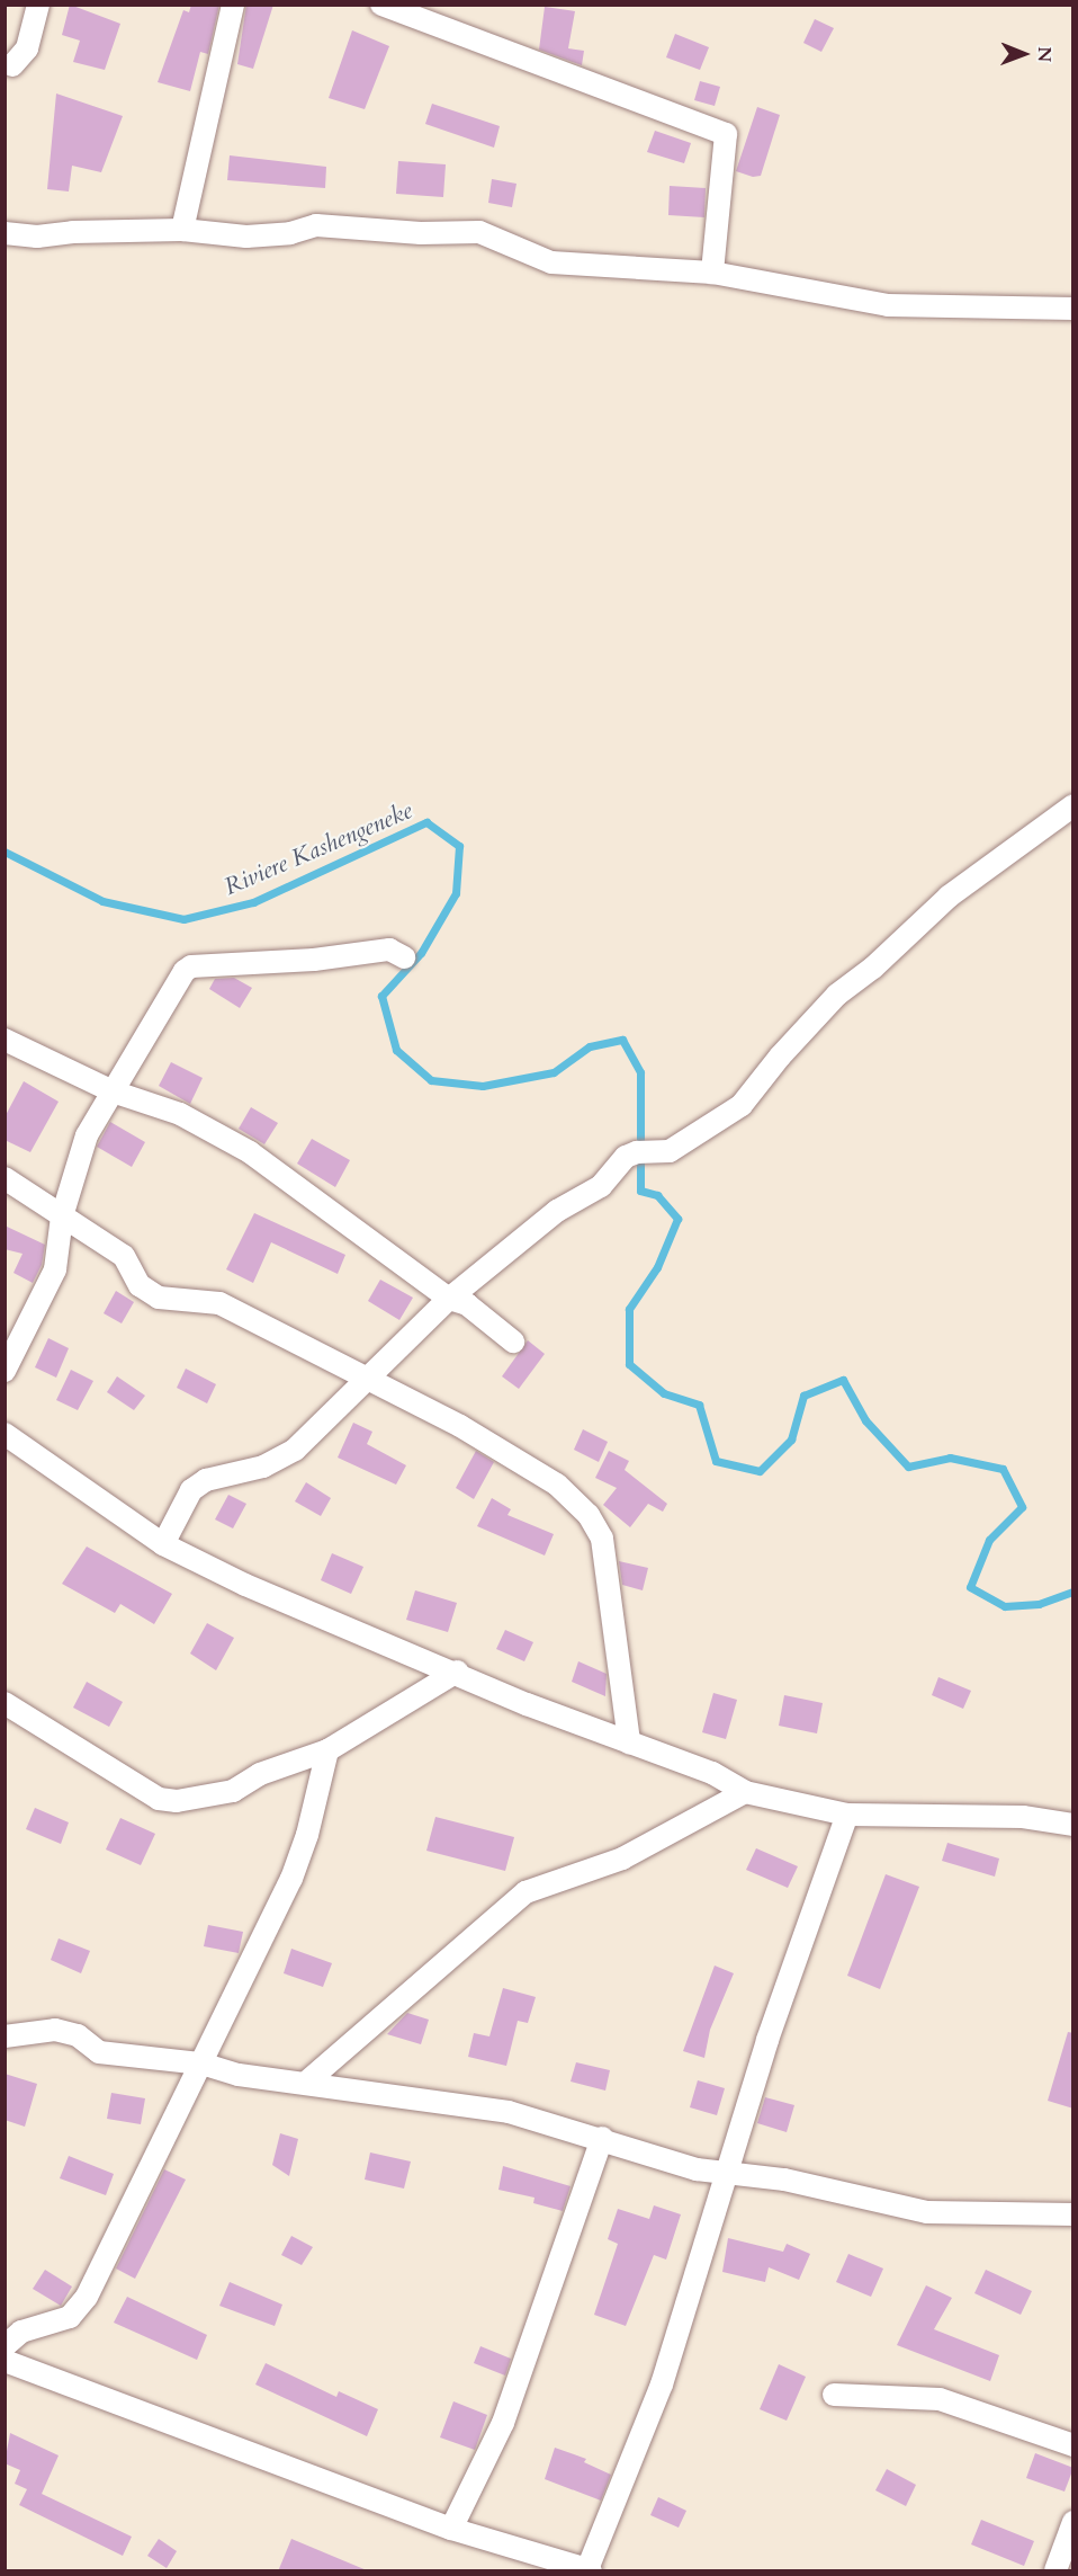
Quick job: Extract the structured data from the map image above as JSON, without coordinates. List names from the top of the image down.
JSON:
{
  "water": ["Riviere Kashengeneke"],
  "north": "right"
}
